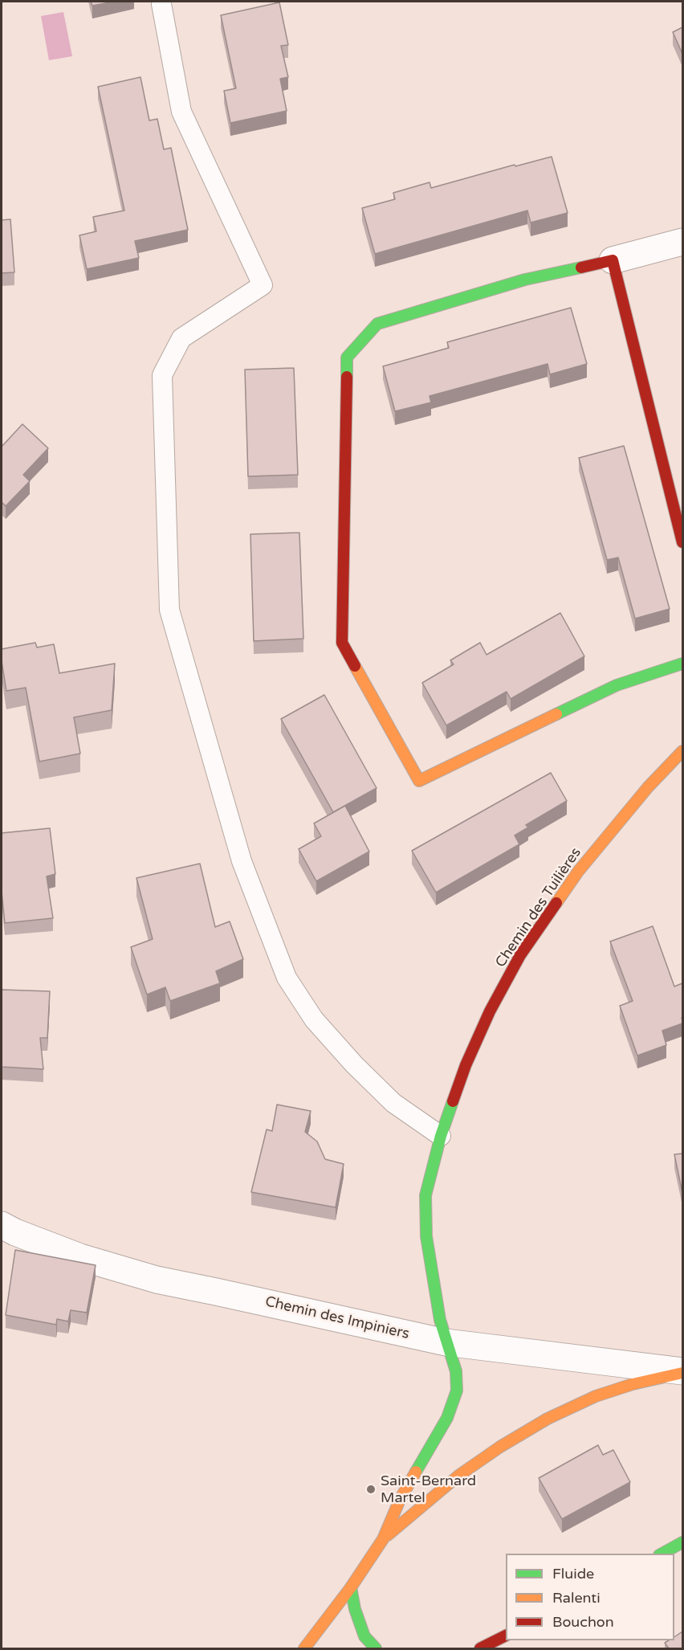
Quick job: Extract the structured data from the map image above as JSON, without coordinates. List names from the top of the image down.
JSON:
{
  "streets": {
    "street": ["Chemin des Tuilières", "Chemin des Impiniers"]
  },
  "crossings": [
    ["Chemin des Tuilières", "Chemin des Impiniers"]
  ],
  "places": ["Saint-Bernard Martel"],
  "legend": ["Fluide", "Ralenti", "Bouchon"]
}
